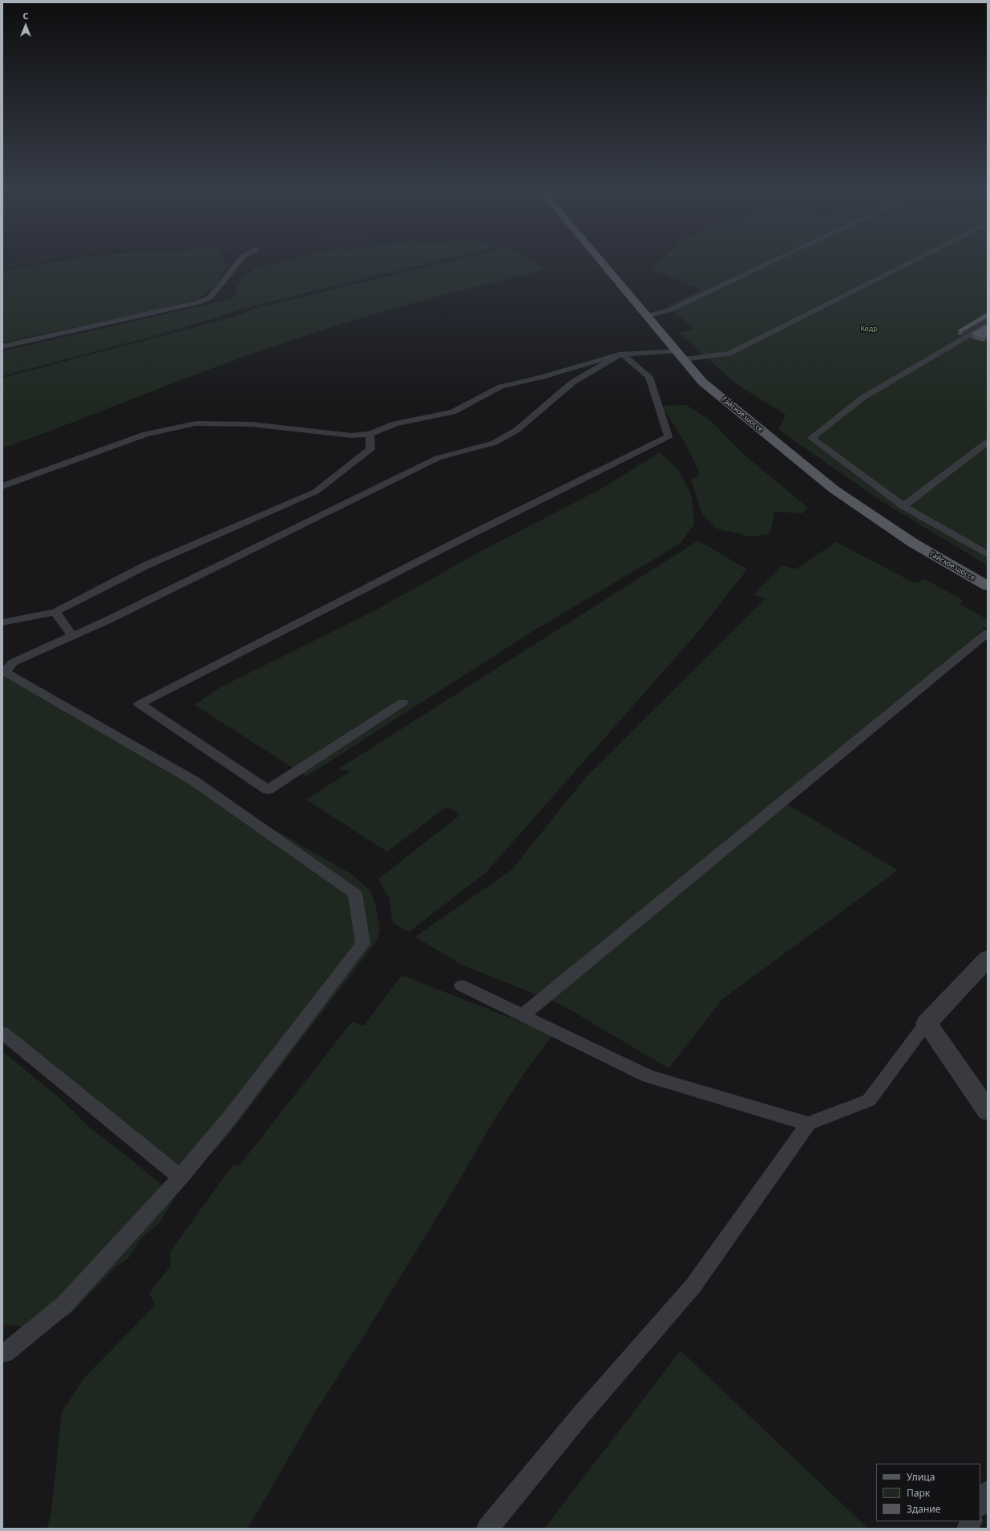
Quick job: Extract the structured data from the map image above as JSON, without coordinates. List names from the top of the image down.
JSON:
{
  "streets": {
    "main road": ["Гайское шоссе"]
  },
  "parks": ["Кедр"],
  "legend": ["Улица", "Парк", "Здание"],
  "north": "top"
}
